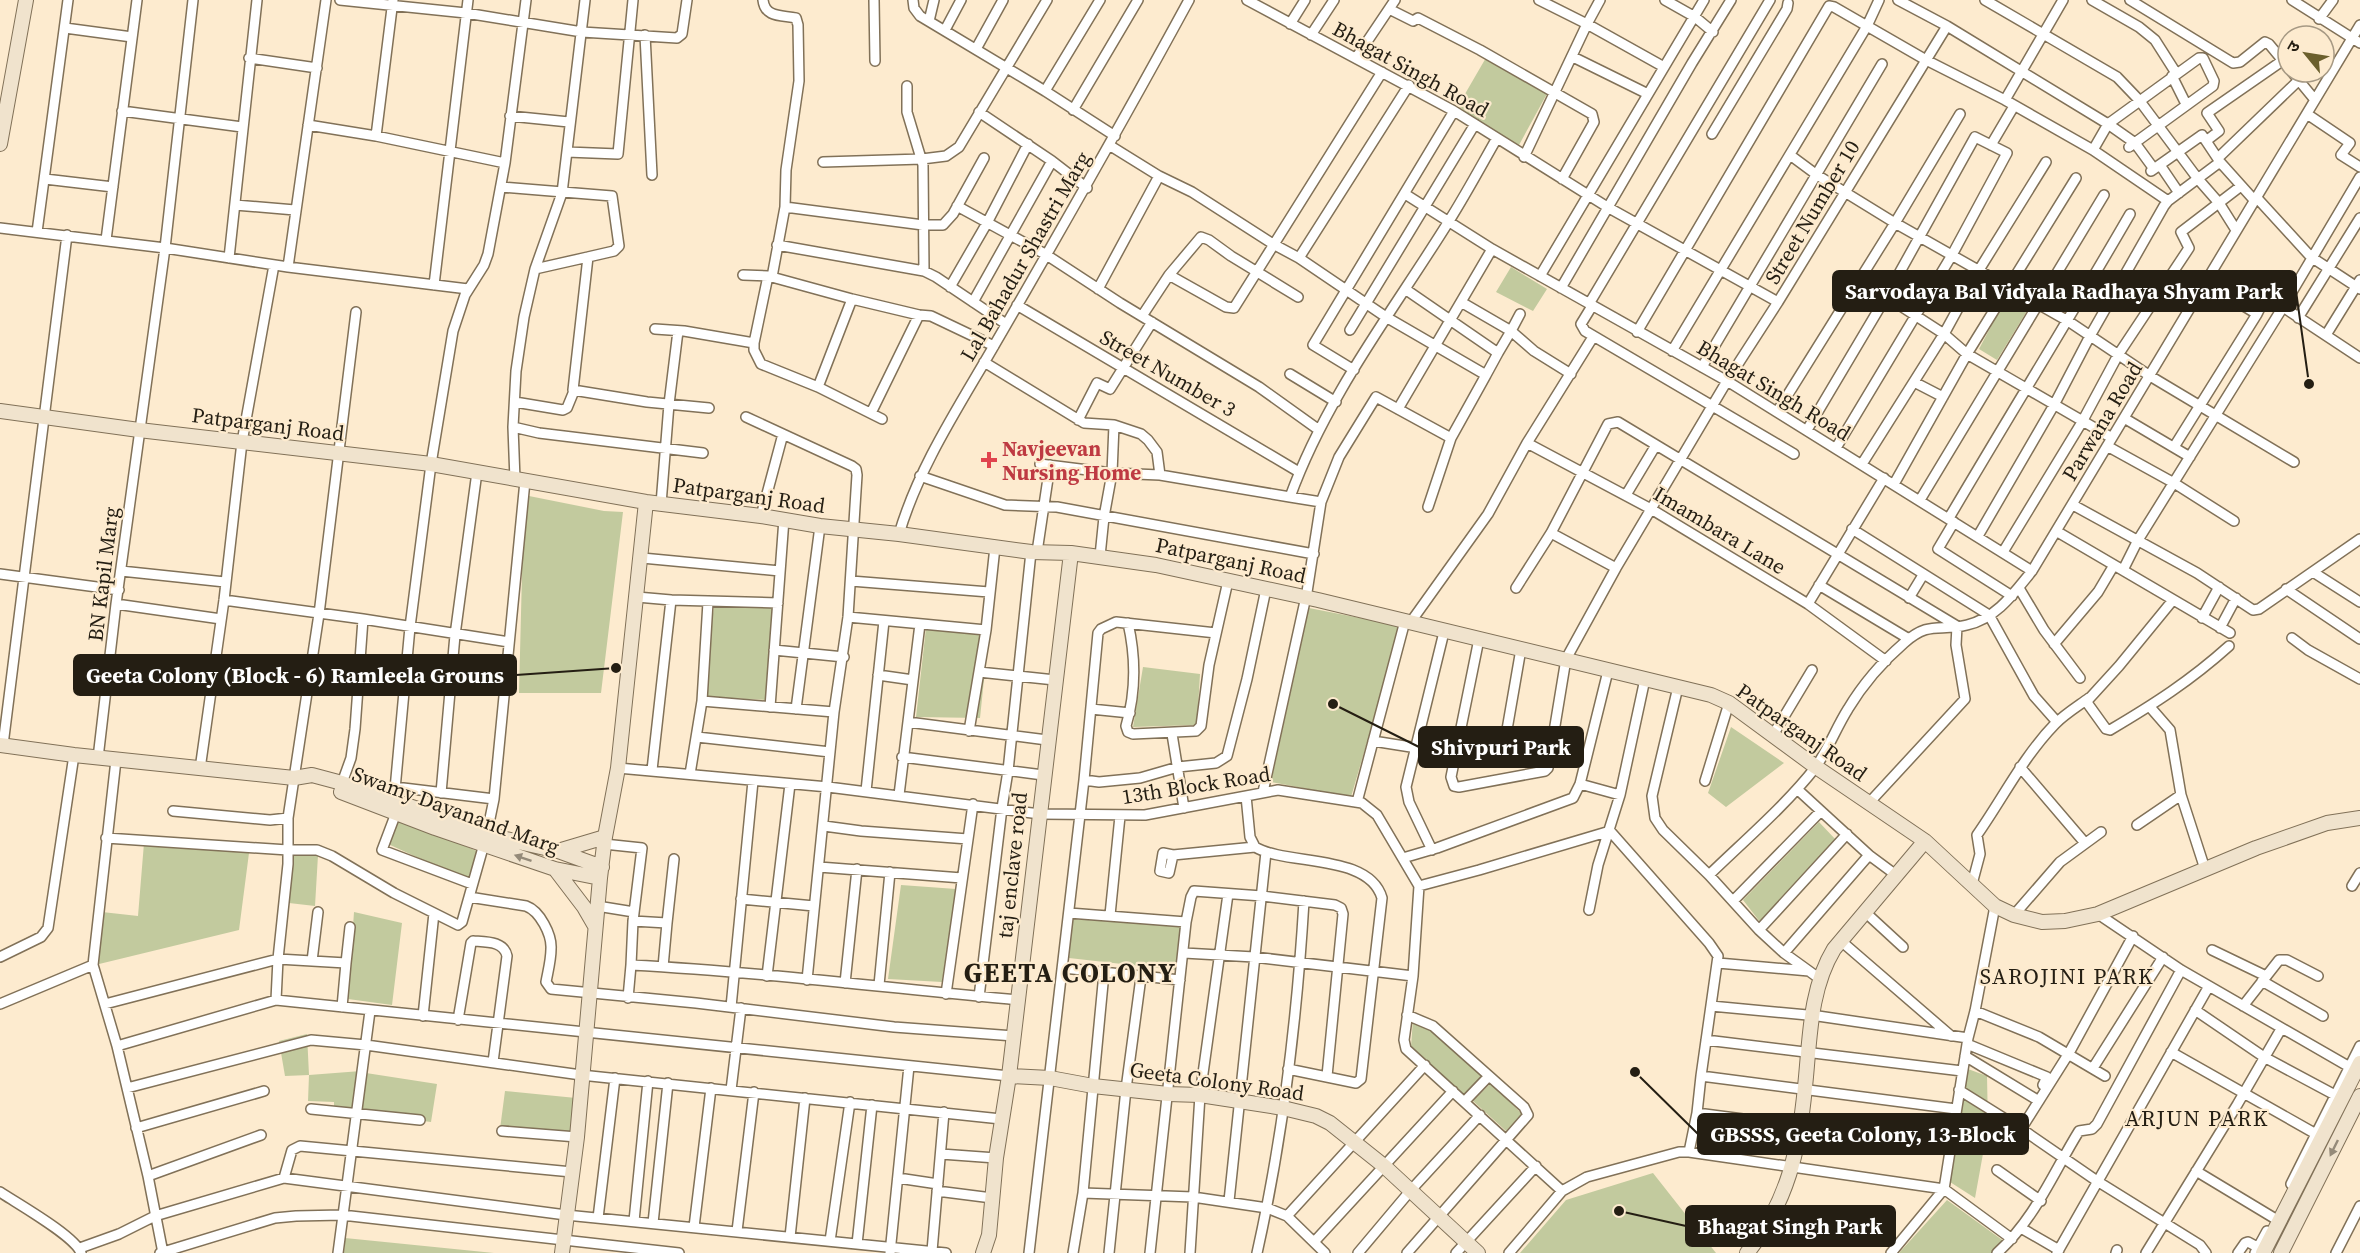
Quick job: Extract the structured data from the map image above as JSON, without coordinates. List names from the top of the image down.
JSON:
{
  "streets": {
    "street": [
      "Bhagat Singh Road",
      "Street Number 10",
      "Lal Bahadur Shastri Marg",
      "Street Number 3",
      "Parwana Road",
      "Patparganj Road",
      "Imambara Lane",
      "BN Kapil Marg",
      "13th Block Road",
      "Swamy Dayanand Marg",
      "taj enclave road",
      "Geeta Colony Road"
    ]
  },
  "crossings": [
    ["Bhagat Singh Road", "Street Number 10"],
    ["Bhagat Singh Road", "Parwana Road"],
    ["Street Number 10", "Patparganj Road"],
    ["Street Number 10", "Imambara Lane"],
    ["Lal Bahadur Shastri Marg", "Street Number 3"],
    ["Lal Bahadur Shastri Marg", "Patparganj Road"],
    ["Parwana Road", "Patparganj Road"],
    ["Parwana Road", "Imambara Lane"],
    ["Patparganj Road", "BN Kapil Marg"],
    ["Patparganj Road", "taj enclave road"],
    ["BN Kapil Marg", "Swamy Dayanand Marg"],
    ["13th Block Road", "taj enclave road"],
    ["taj enclave road", "Geeta Colony Road"]
  ],
  "districts": ["GEETA COLONY", "SAROJINI PARK", "ARJUN PARK"],
  "places": {
    "other": [
      "Sarvodaya Bal Vidyala Radhaya Shyam Park",
      "Geeta Colony (Block - 6) Ramleela Grouns",
      "Shivpuri Park",
      "GBSSS, Geeta Colony, 13-Block",
      "Bhagat Singh Park"
    ],
    "health": ["Navjeevan Nursing Home"]
  },
  "north": "top left"
}
